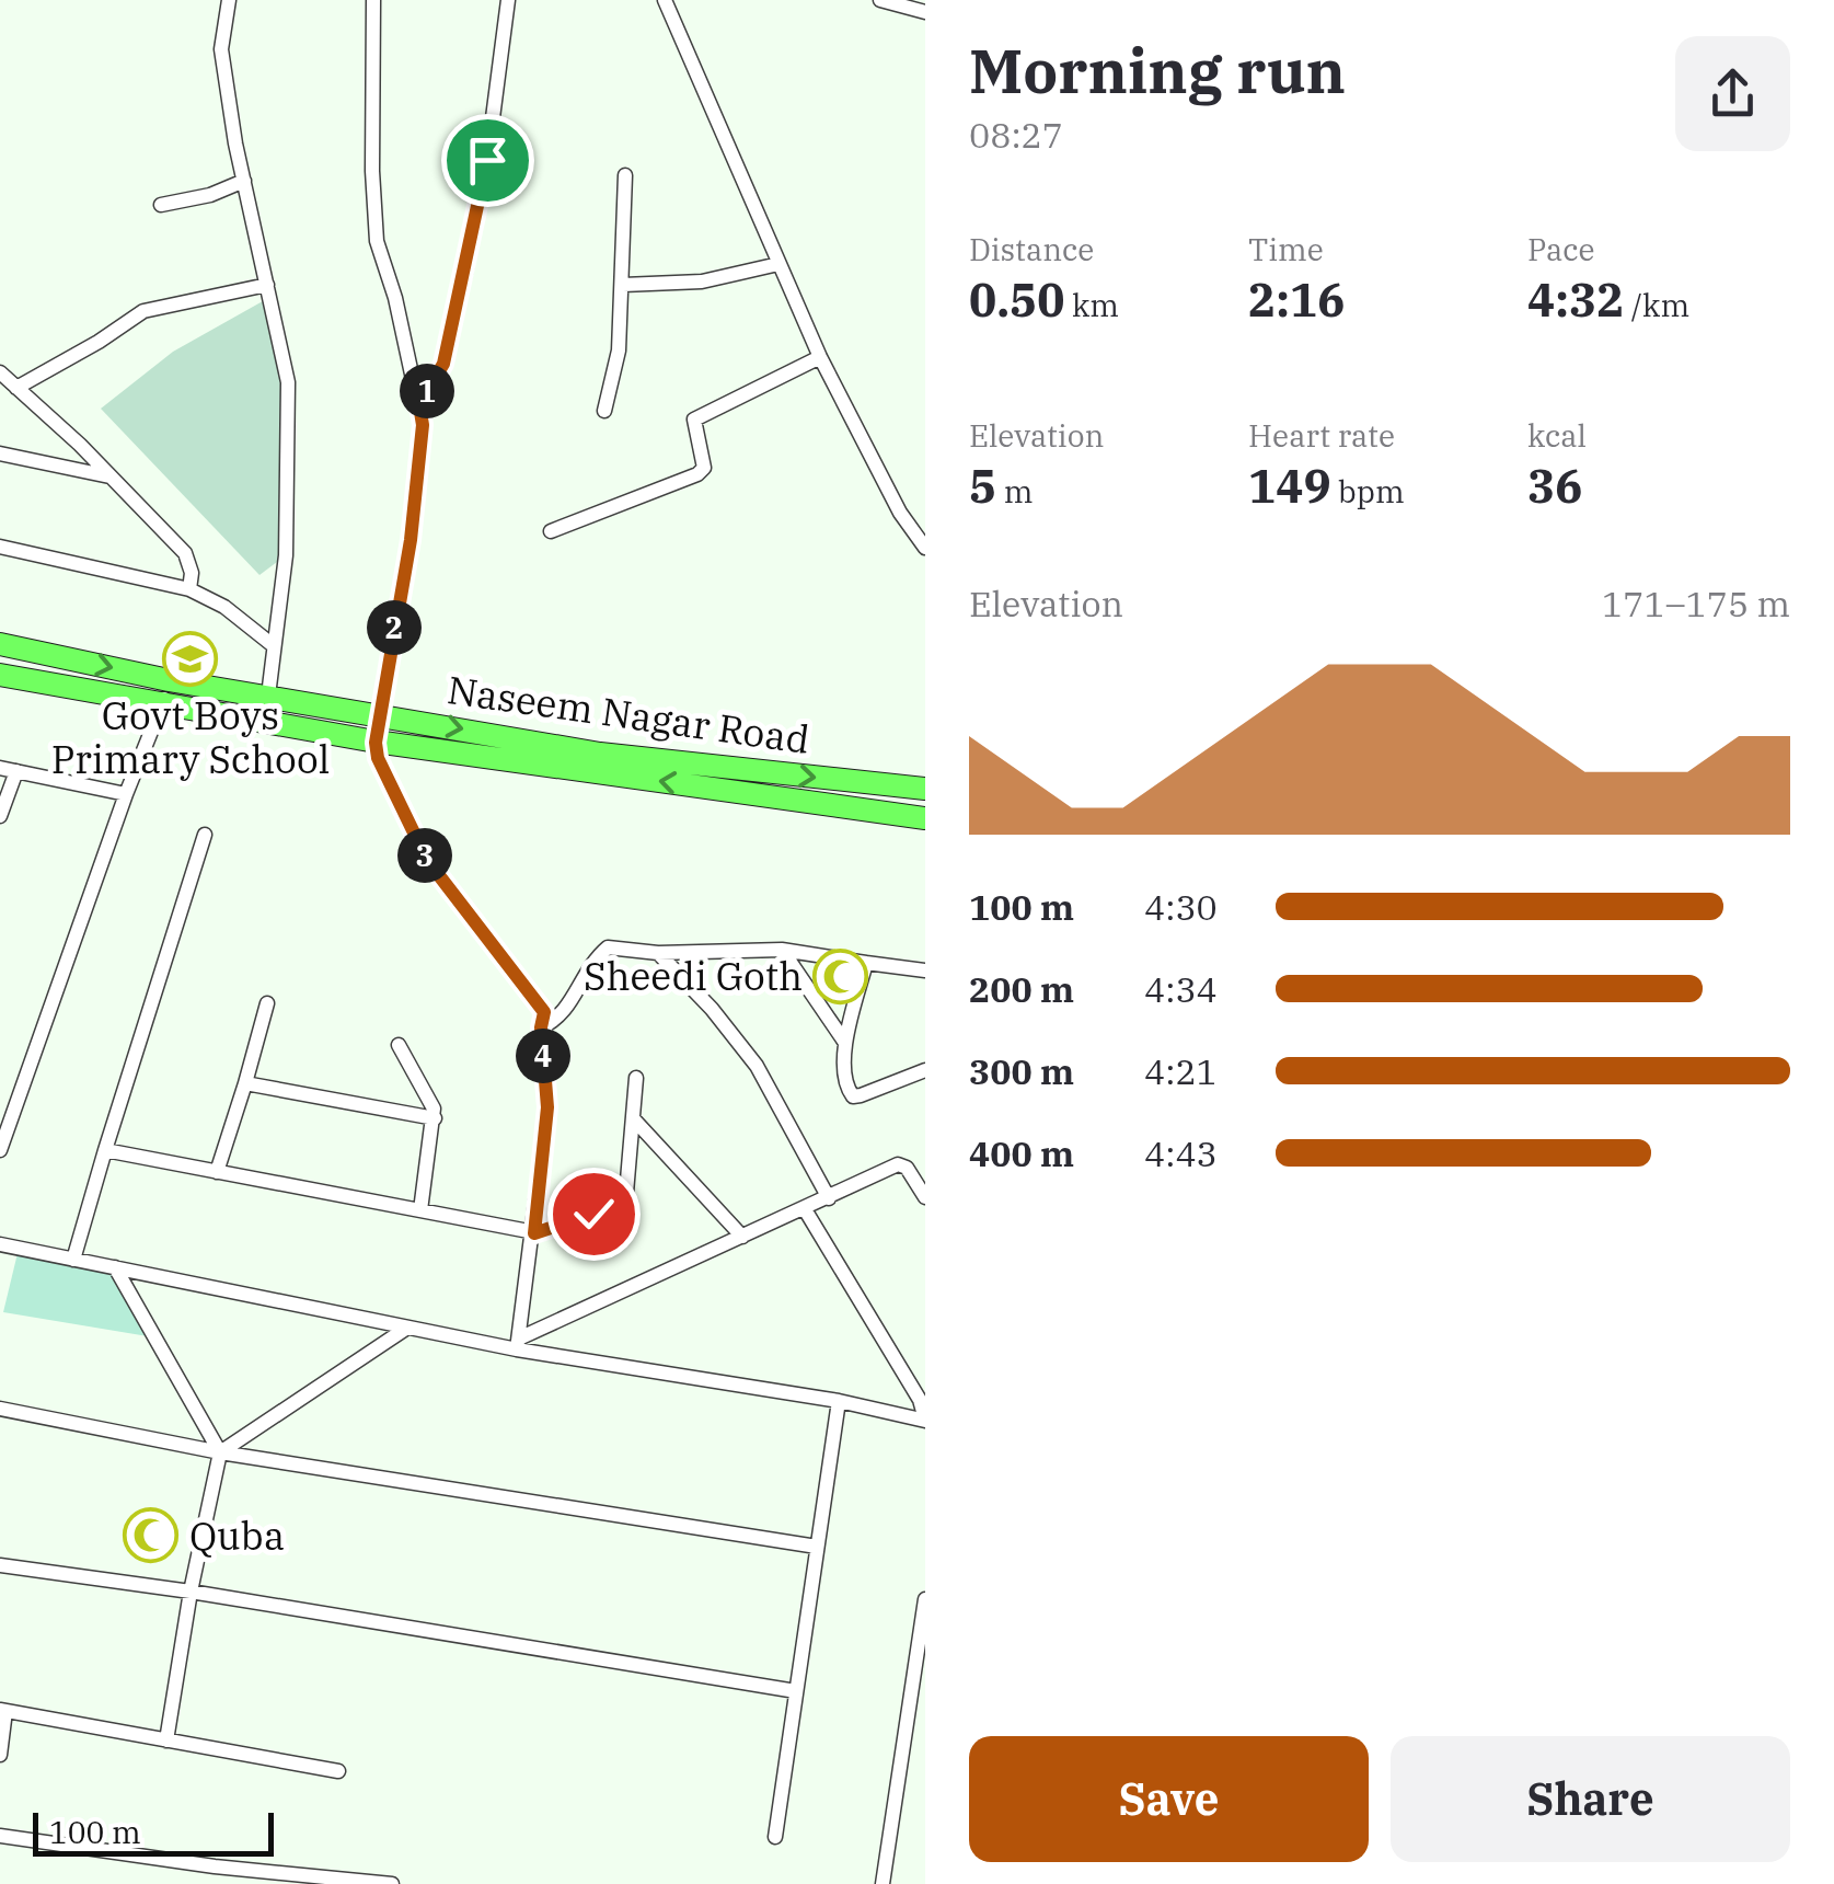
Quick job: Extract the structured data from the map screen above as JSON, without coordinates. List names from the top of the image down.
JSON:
{
  "streets": {
    "main road": ["Naseem Nagar Road"]
  },
  "places": {
    "school or university": ["Govt Boys Primary School"],
    "mosque": ["Sheedi Goth", "Quba"]
  },
  "scale_bar": "100 m",
  "page": {
    "heading": ["Morning run", "08:27"],
    "stats": [
      ["Distance", "0.50 km"],
      ["Time", "2:16"],
      ["Pace", "4:32 /km"],
      ["Elevation", "5 m"],
      ["Heart rate", "149 bpm"],
      ["kcal", "36"]
    ],
    "pins": [
      "1",
      "2",
      "3",
      "4"
    ],
    "chart": ["Elevation", "171–175 m"],
    "list": [
      {
        "name": "100 m",
        "note": "4:30"
      },
      {
        "name": "200 m",
        "note": "4:34"
      },
      {
        "name": "300 m",
        "note": "4:21"
      },
      {
        "name": "400 m",
        "note": "4:43"
      }
    ],
    "buttons": ["Save", "Share"],
    "scale": "100 m"
  }
}
